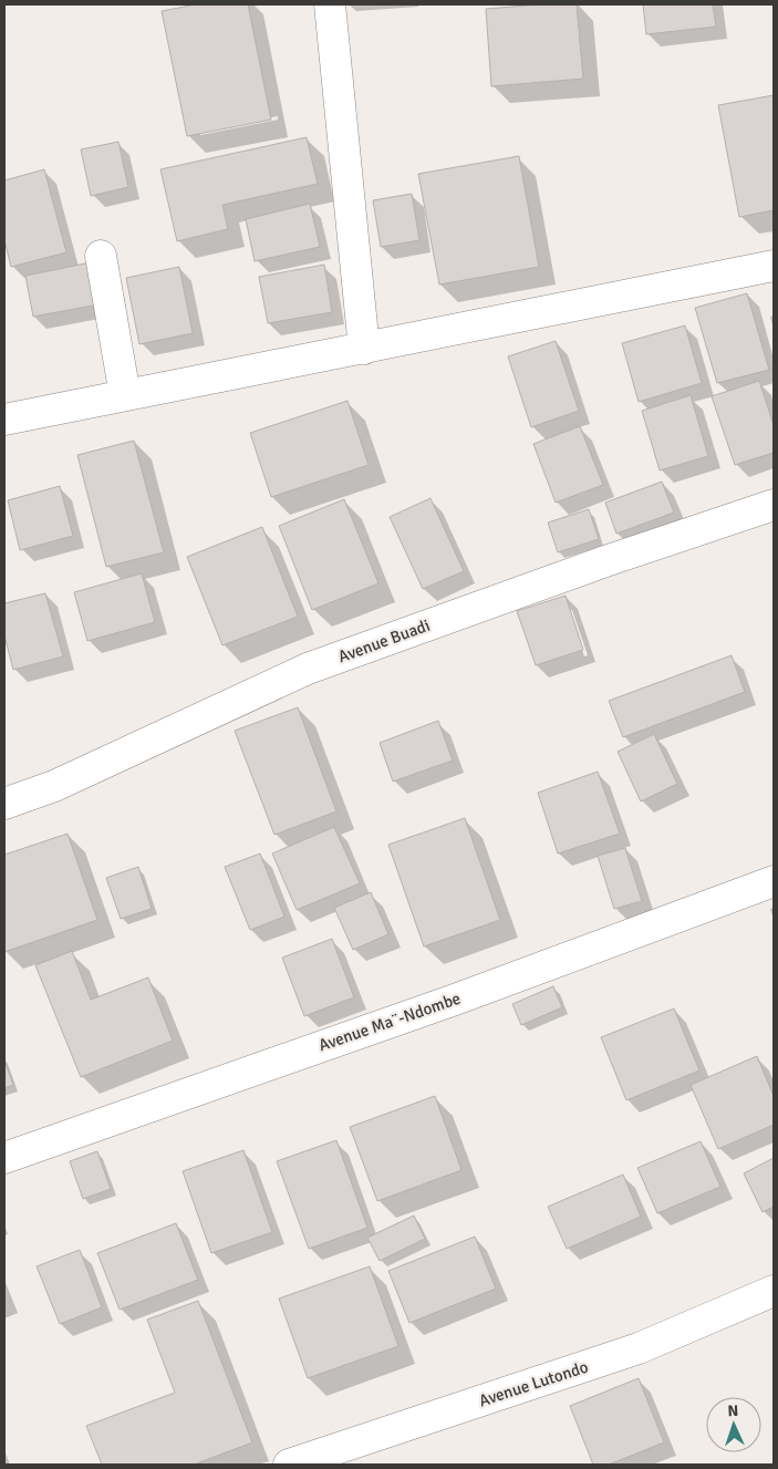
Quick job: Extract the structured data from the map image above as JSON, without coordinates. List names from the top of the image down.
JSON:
{
  "streets": {
    "street": ["Avenue Buadi", "Avenue Ma¨-Ndombe", "Avenue Lutondo"]
  },
  "north": "top"
}
